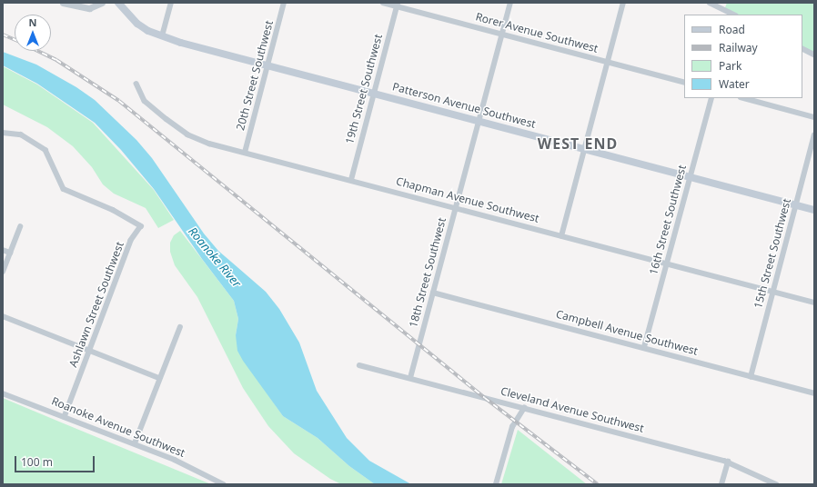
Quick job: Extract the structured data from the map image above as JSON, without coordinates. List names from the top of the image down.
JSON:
{
  "streets": {
    "main road": ["Patterson Avenue Southwest"],
    "street": [
      "Rorer Avenue Southwest",
      "20th Street Southwest",
      "19th Street Southwest",
      "Chapman Avenue Southwest",
      "16th Street Southwest",
      "15th Street Southwest",
      "18th Street Southwest",
      "Ashlawn Street Southwest",
      "Campbell Avenue Southwest",
      "Cleveland Avenue Southwest",
      "Roanoke Avenue Southwest"
    ]
  },
  "crossings": [
    ["Rorer Avenue Southwest", "19th Street Southwest"],
    ["Rorer Avenue Southwest", "18th Street Southwest"],
    ["20th Street Southwest", "Patterson Avenue Southwest"],
    ["20th Street Southwest", "Chapman Avenue Southwest"],
    ["19th Street Southwest", "Patterson Avenue Southwest"],
    ["19th Street Southwest", "Chapman Avenue Southwest"],
    ["Patterson Avenue Southwest", "16th Street Southwest"],
    ["Patterson Avenue Southwest", "15th Street Southwest"],
    ["Patterson Avenue Southwest", "18th Street Southwest"],
    ["Chapman Avenue Southwest", "16th Street Southwest"],
    ["Chapman Avenue Southwest", "15th Street Southwest"],
    ["Chapman Avenue Southwest", "18th Street Southwest"],
    ["16th Street Southwest", "Campbell Avenue Southwest"],
    ["15th Street Southwest", "Campbell Avenue Southwest"],
    ["18th Street Southwest", "Campbell Avenue Southwest"],
    ["18th Street Southwest", "Cleveland Avenue Southwest"],
    ["Ashlawn Street Southwest", "Roanoke Avenue Southwest"]
  ],
  "districts": ["WEST END"],
  "water": ["Roanoke River"],
  "legend": [
    "Road",
    "Railway",
    "Park",
    "Water"
  ],
  "scale_bar": "100 m",
  "north": "top"
}
